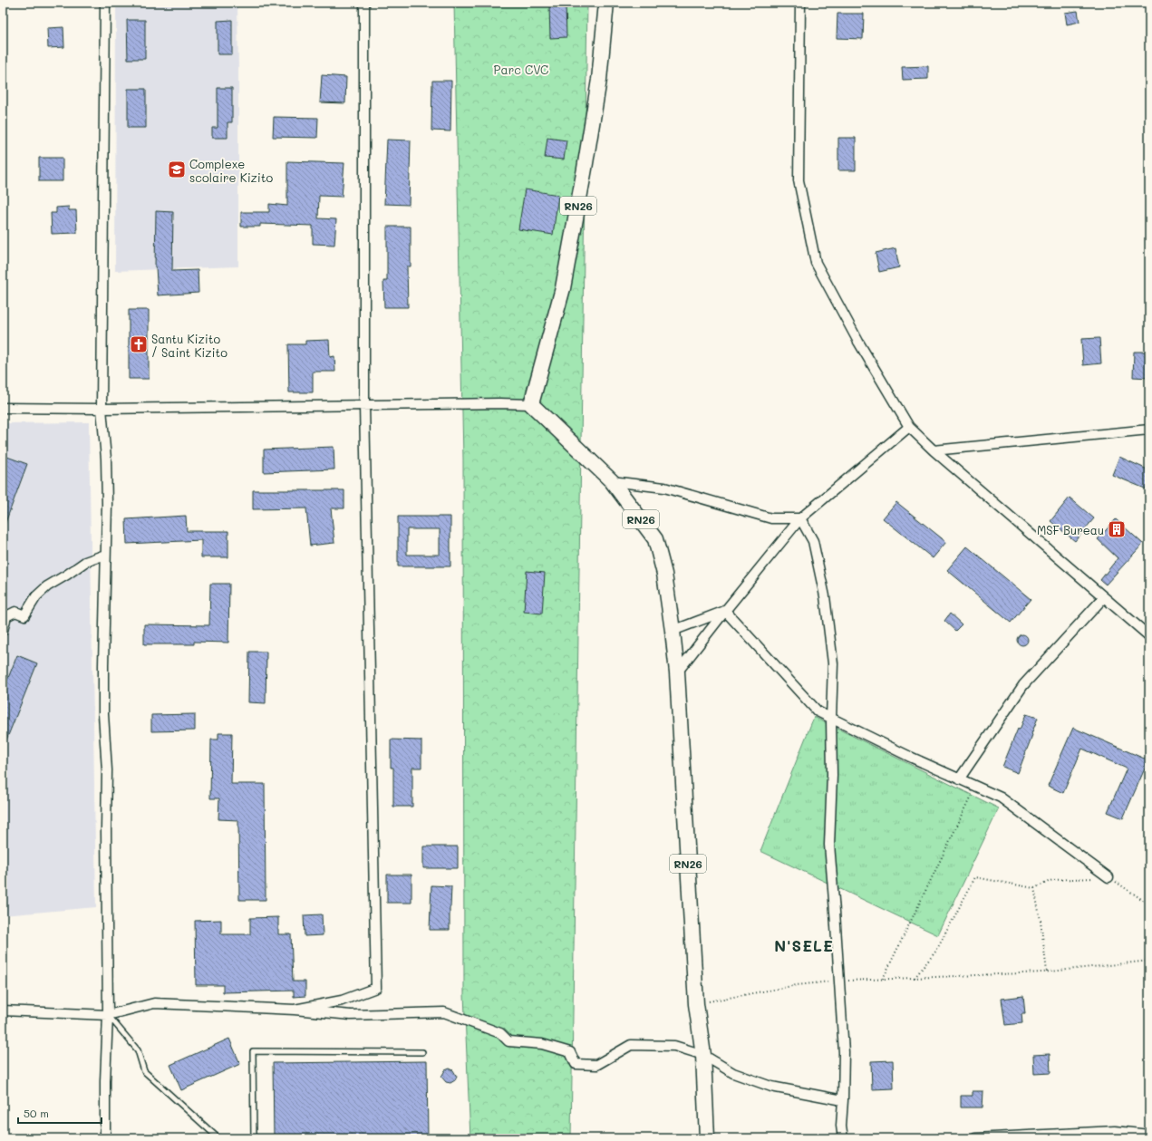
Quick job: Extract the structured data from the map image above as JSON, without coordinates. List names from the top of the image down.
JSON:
{
  "streets": {
    "main road": ["RN26"]
  },
  "districts": ["N'SELE"],
  "parks": ["Parc CVC"],
  "places": {
    "school or university": ["Complexe scolaire Kizito"],
    "church": ["Santu Kizito / Saint Kizito"],
    "building": ["MSF Bureau"]
  },
  "scale_bar": "50 m"
}
